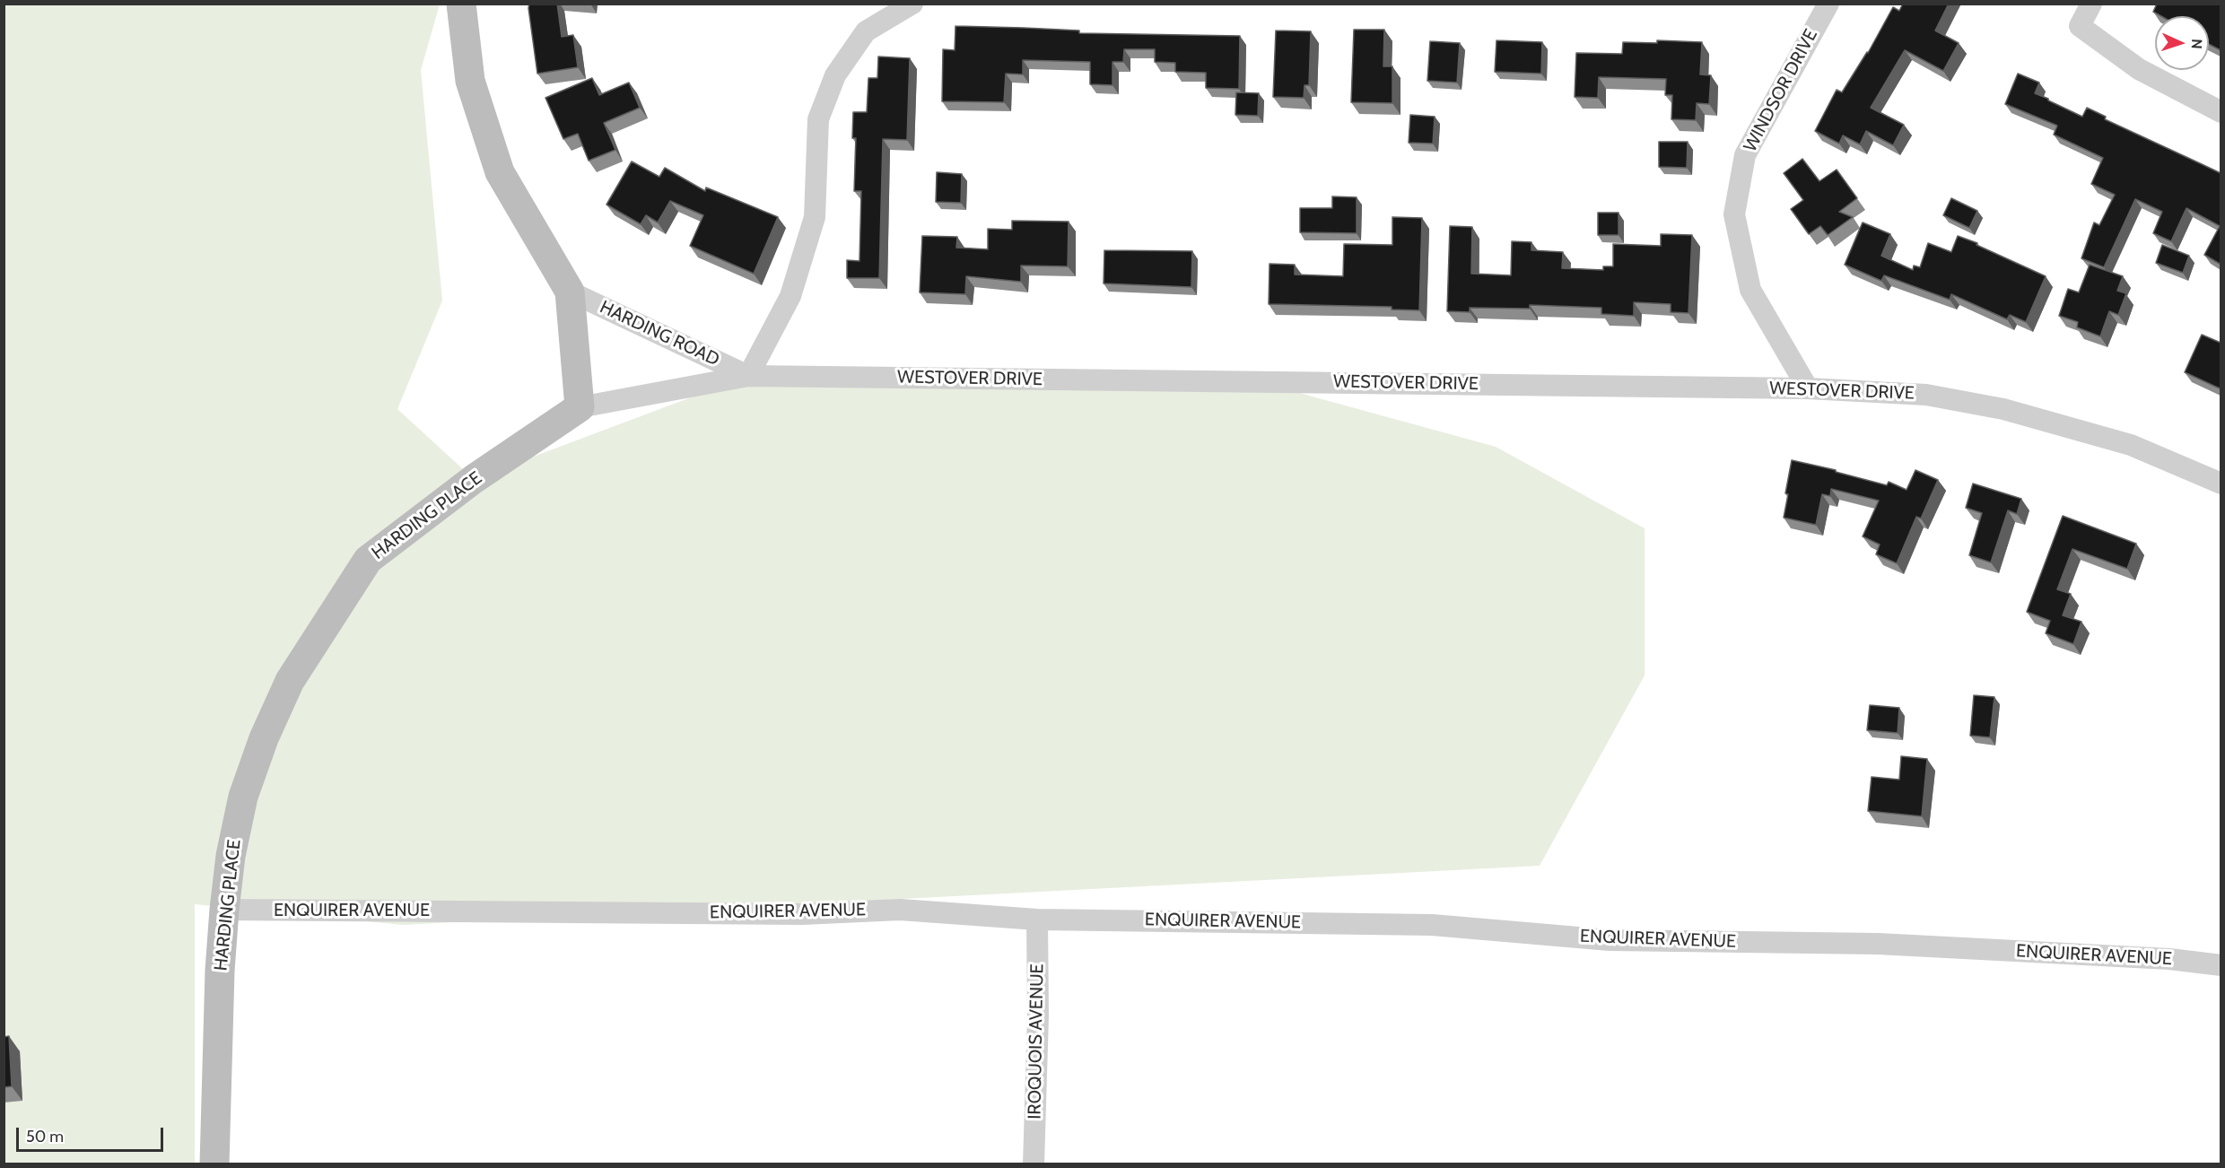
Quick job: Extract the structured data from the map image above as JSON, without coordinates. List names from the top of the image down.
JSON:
{
  "streets": {
    "main road": ["HARDING PLACE"],
    "street": [
      "WINDSOR DRIVE",
      "HARDING ROAD",
      "WESTOVER DRIVE",
      "ENQUIRER AVENUE",
      "IROQUOIS AVENUE"
    ]
  },
  "crossings": [
    ["WINDSOR DRIVE", "WESTOVER DRIVE"],
    ["HARDING ROAD", "WESTOVER DRIVE"],
    ["WESTOVER DRIVE", "HARDING PLACE"],
    ["HARDING PLACE", "ENQUIRER AVENUE"],
    ["ENQUIRER AVENUE", "IROQUOIS AVENUE"]
  ],
  "scale_bar": "50 m",
  "north": "right"
}
